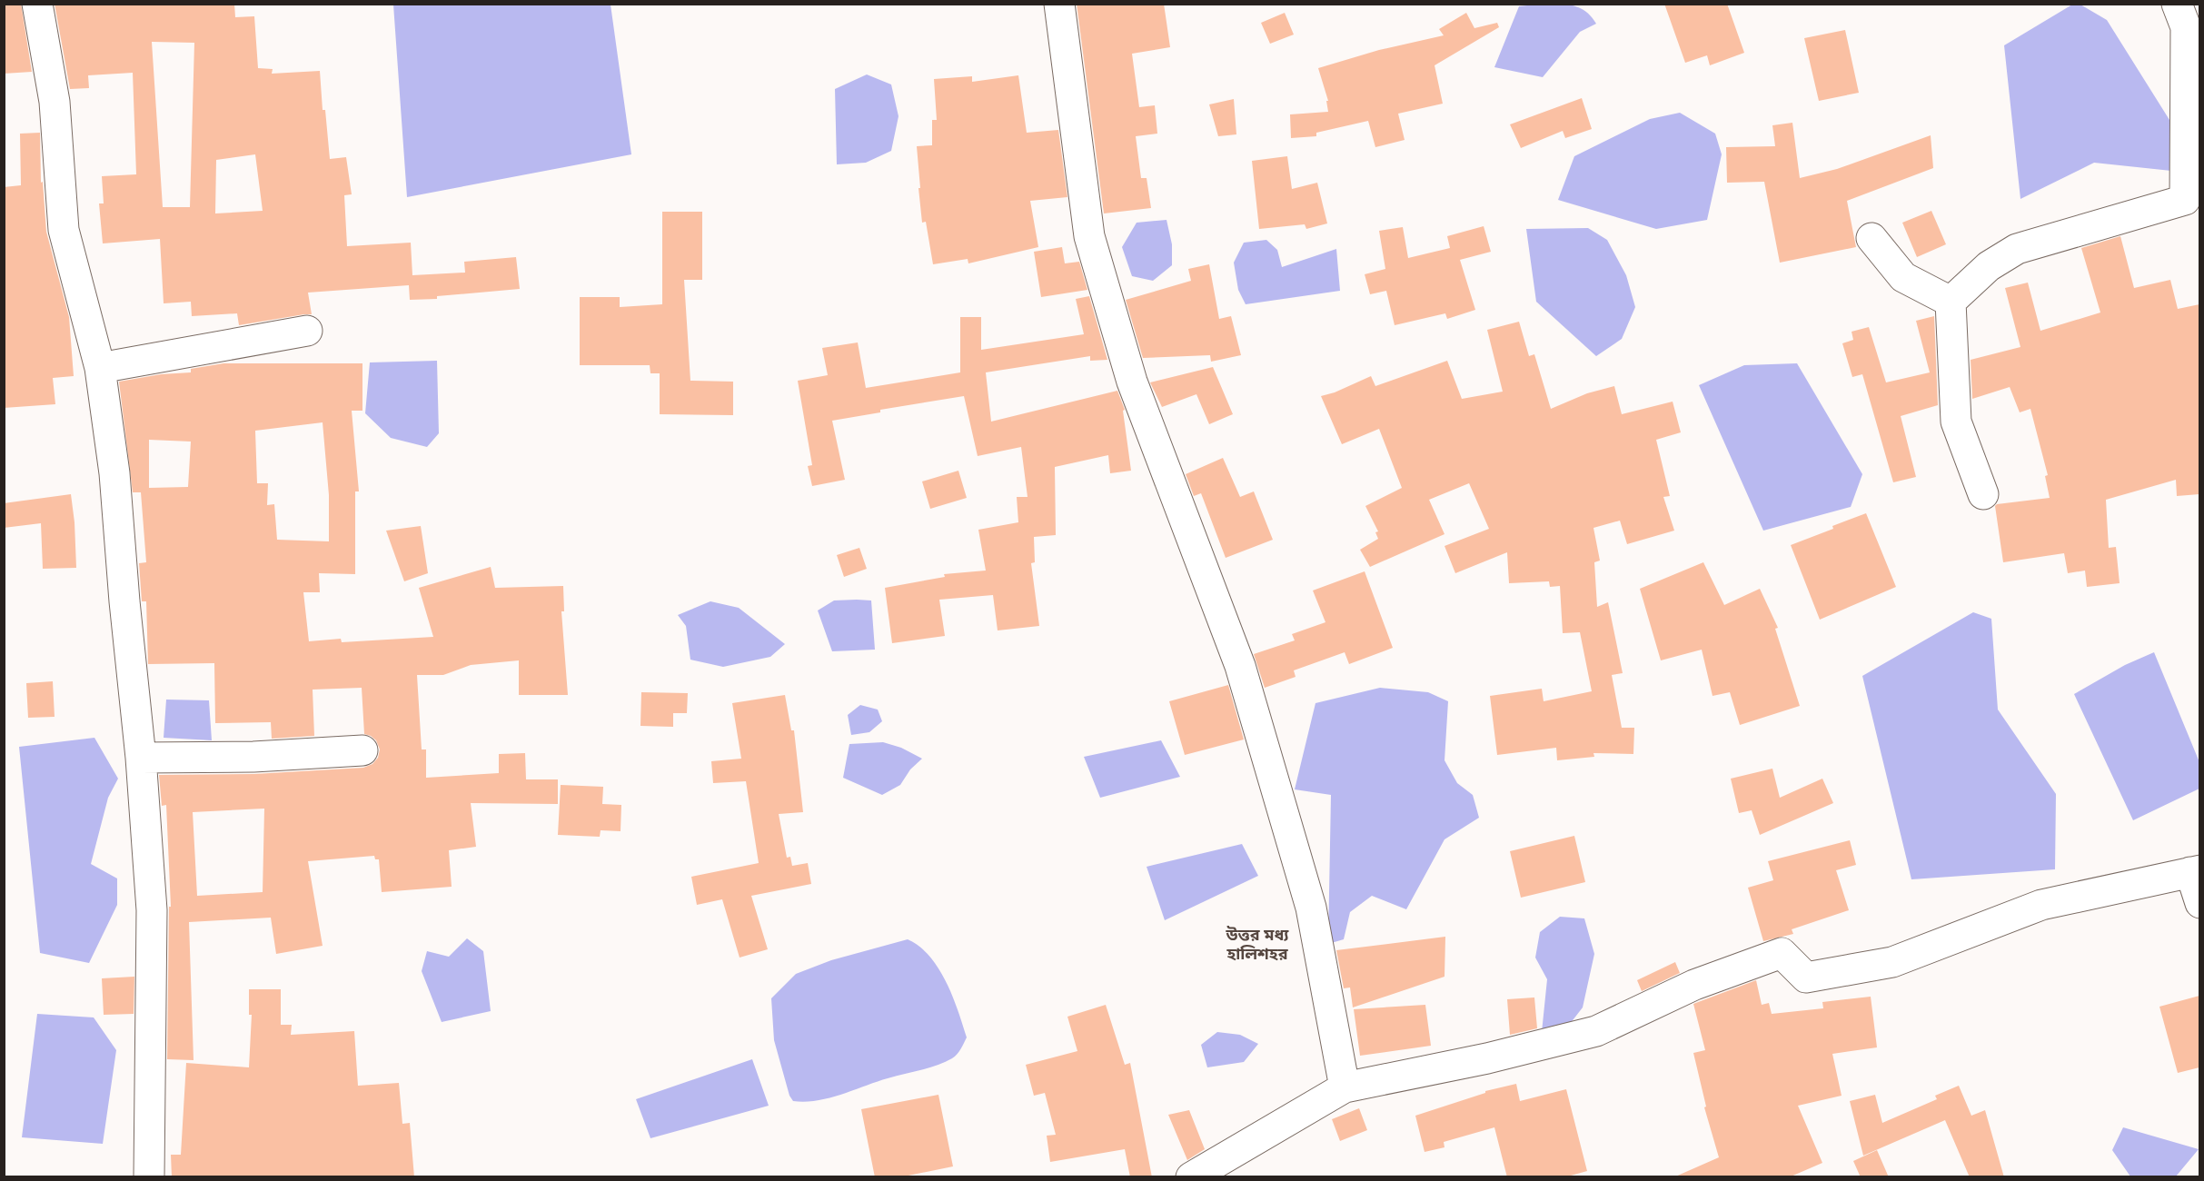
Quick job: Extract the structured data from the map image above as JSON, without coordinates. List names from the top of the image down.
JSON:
{
  "districts": ["উত্তর মধ্য হালিশহর"]
}
